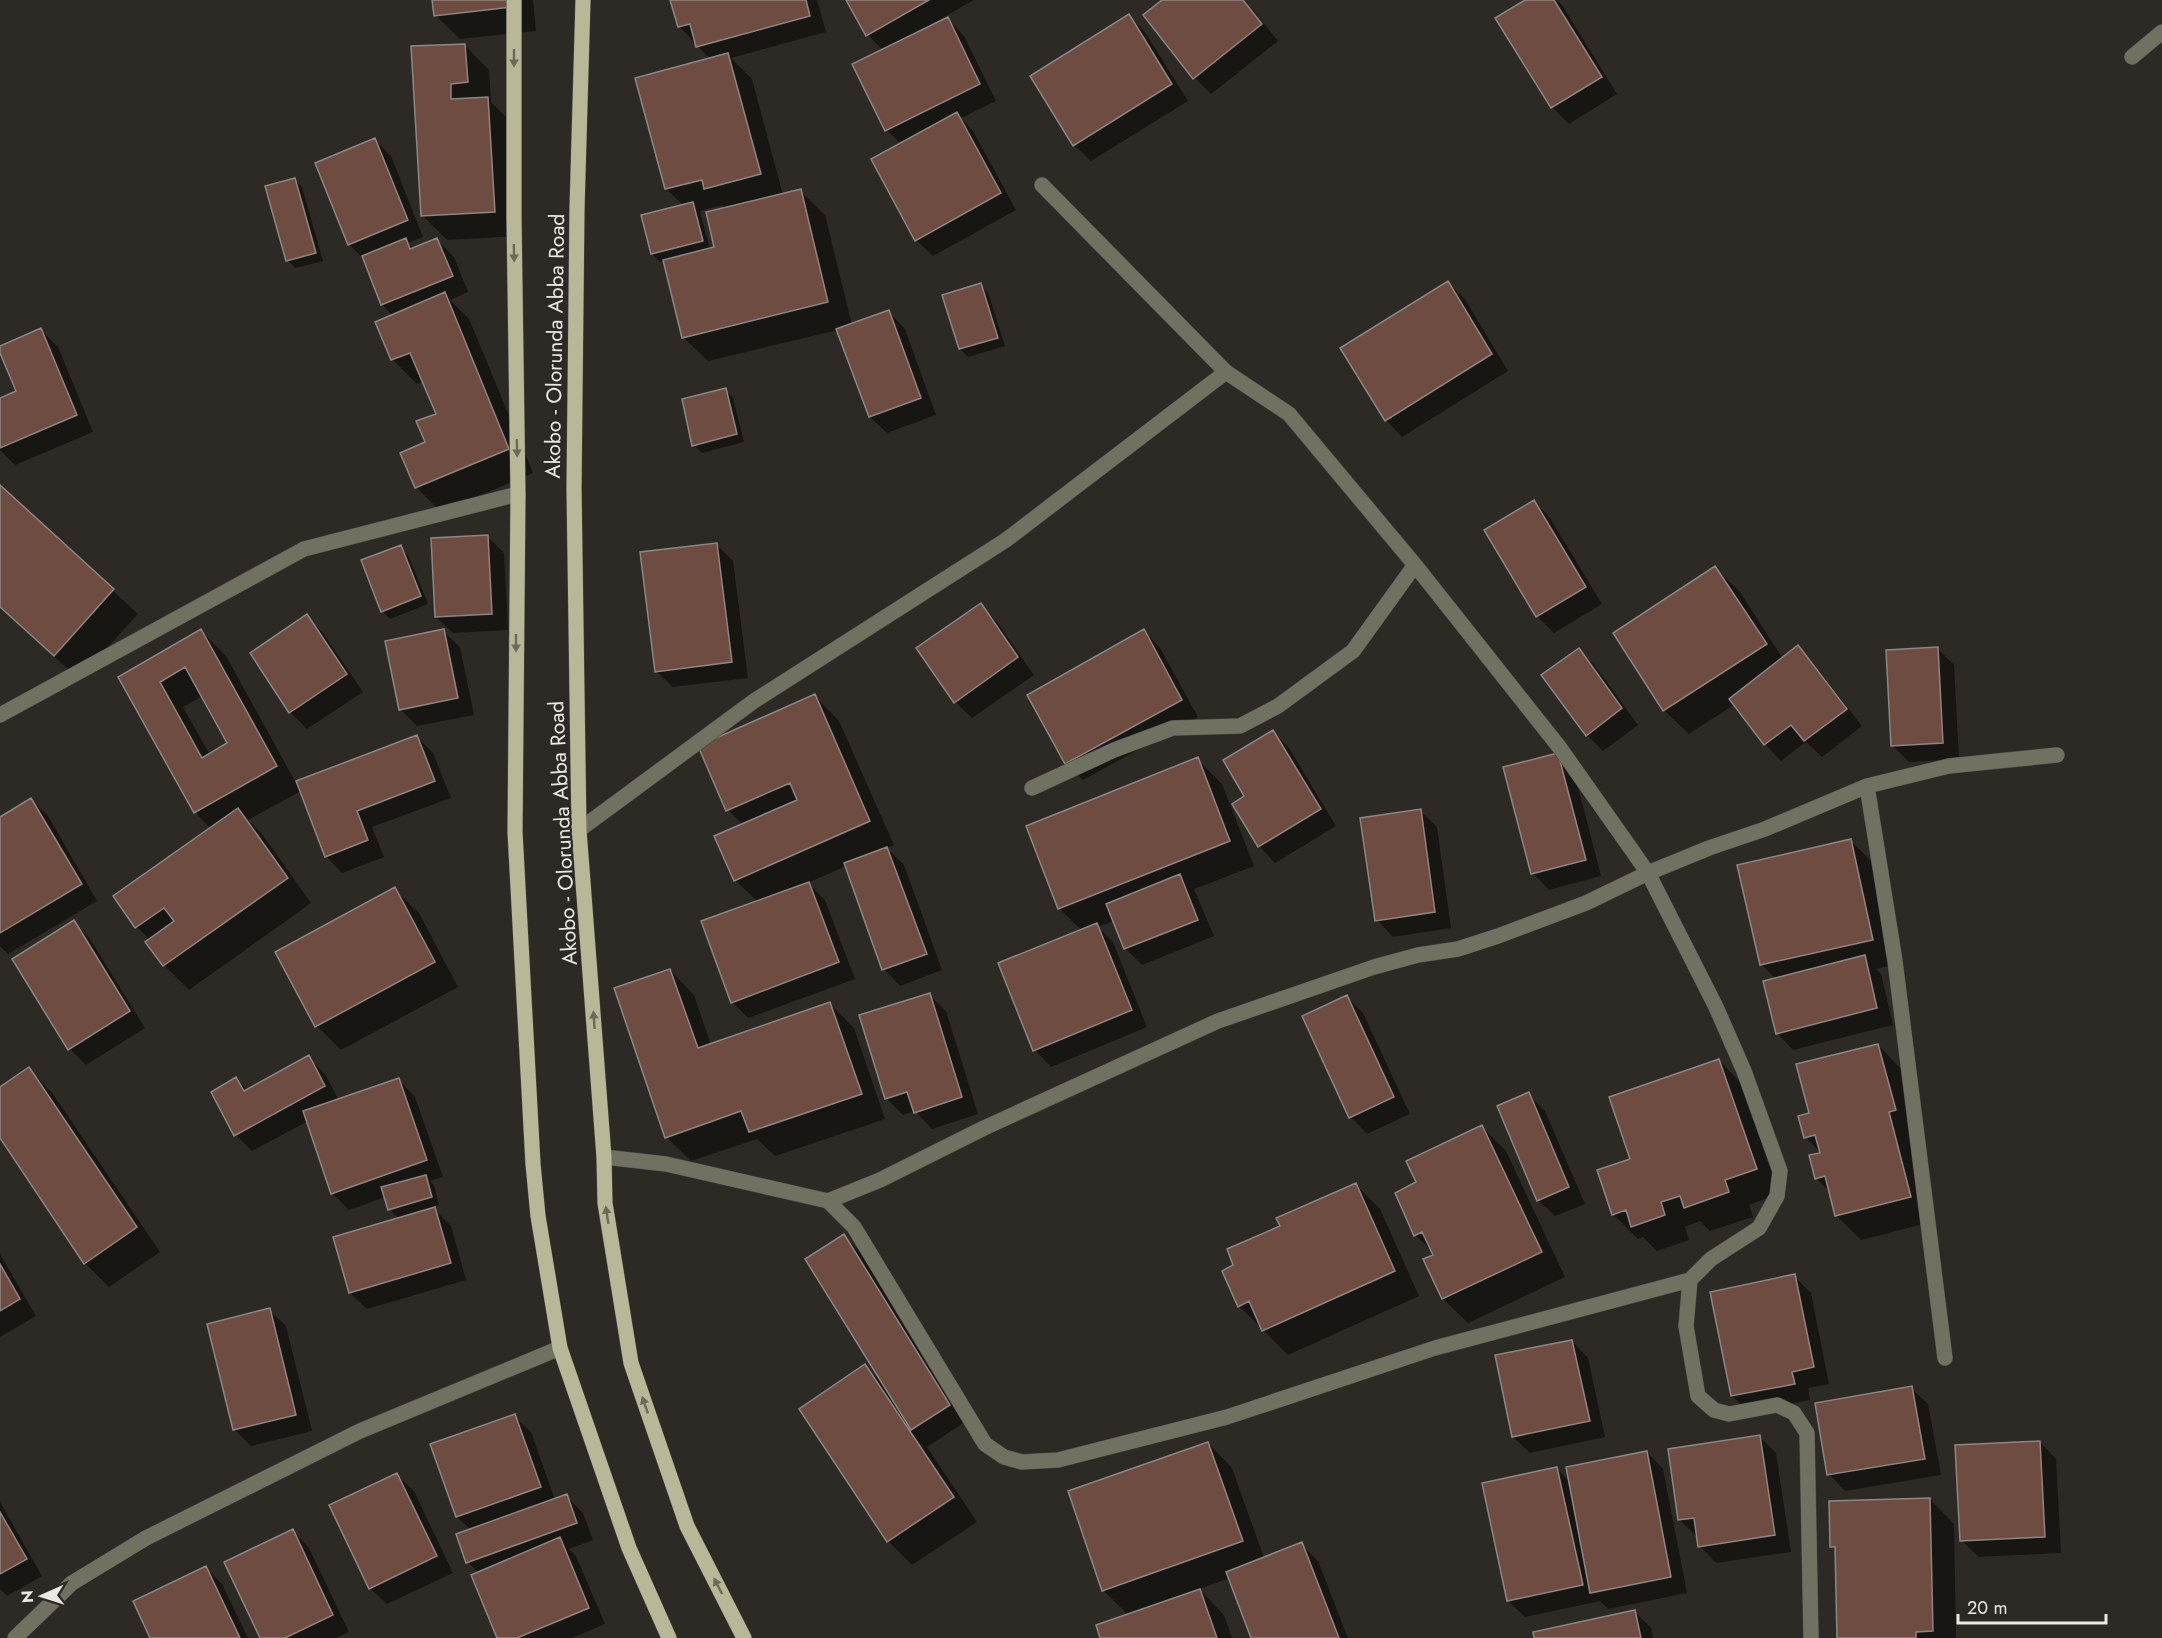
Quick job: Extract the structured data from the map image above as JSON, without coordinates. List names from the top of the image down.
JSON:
{
  "streets": {
    "main road": ["Akobo - Olorunda Abba Road"]
  },
  "scale_bar": "20 m",
  "north": "left"
}
